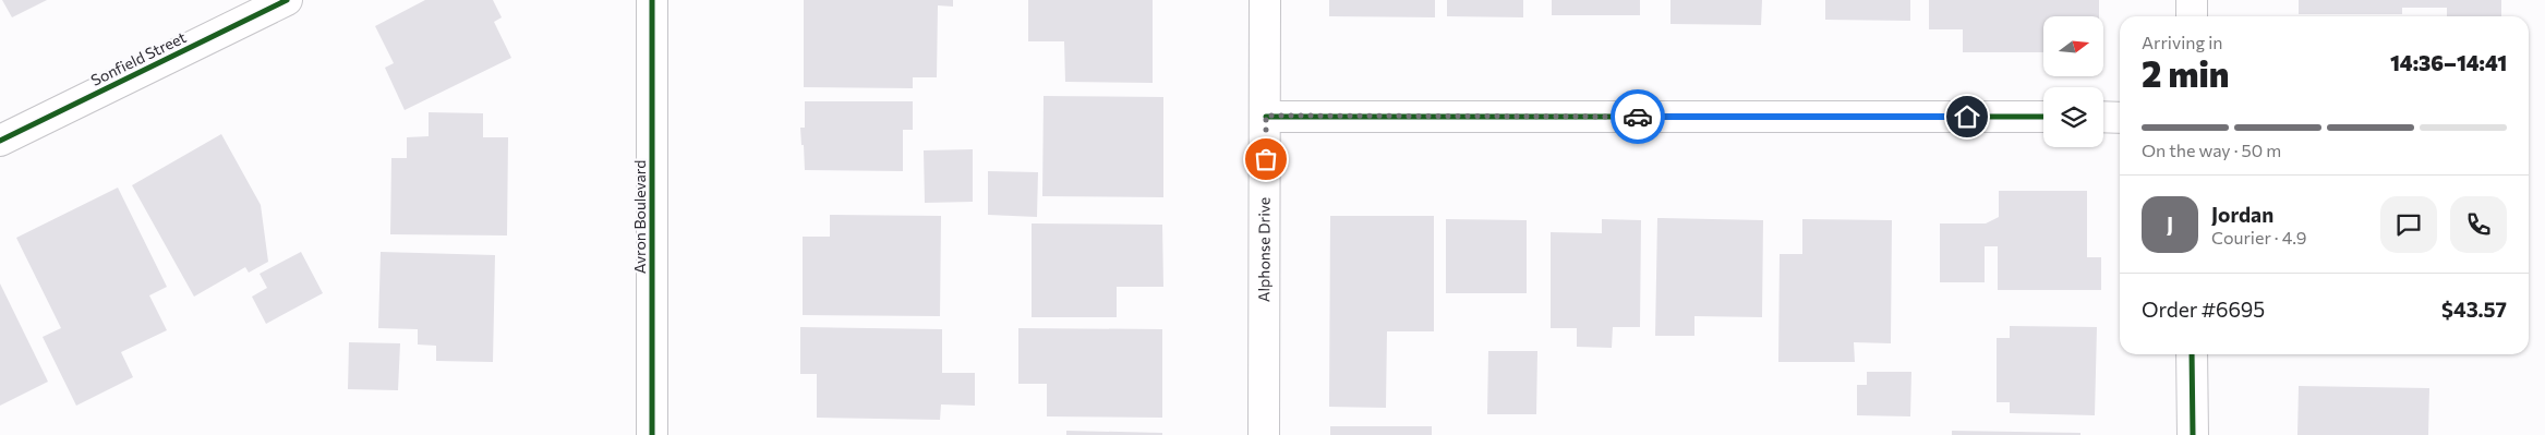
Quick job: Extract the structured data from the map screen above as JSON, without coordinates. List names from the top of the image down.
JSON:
{
  "streets": {
    "street": ["Sonfield Street", "Avron Boulevard", "Alphonse Drive"]
  },
  "north": "right",
  "page": {
    "heading": ["2 min", "Arriving in", "14:36–14:41"],
    "panel": [
      "Jordan",
      "Courier · 4.9",
      "Order #6695",
      "$43.57"
    ],
    "bar": "On the way · 50 m",
    "round": "J"
  }
}
